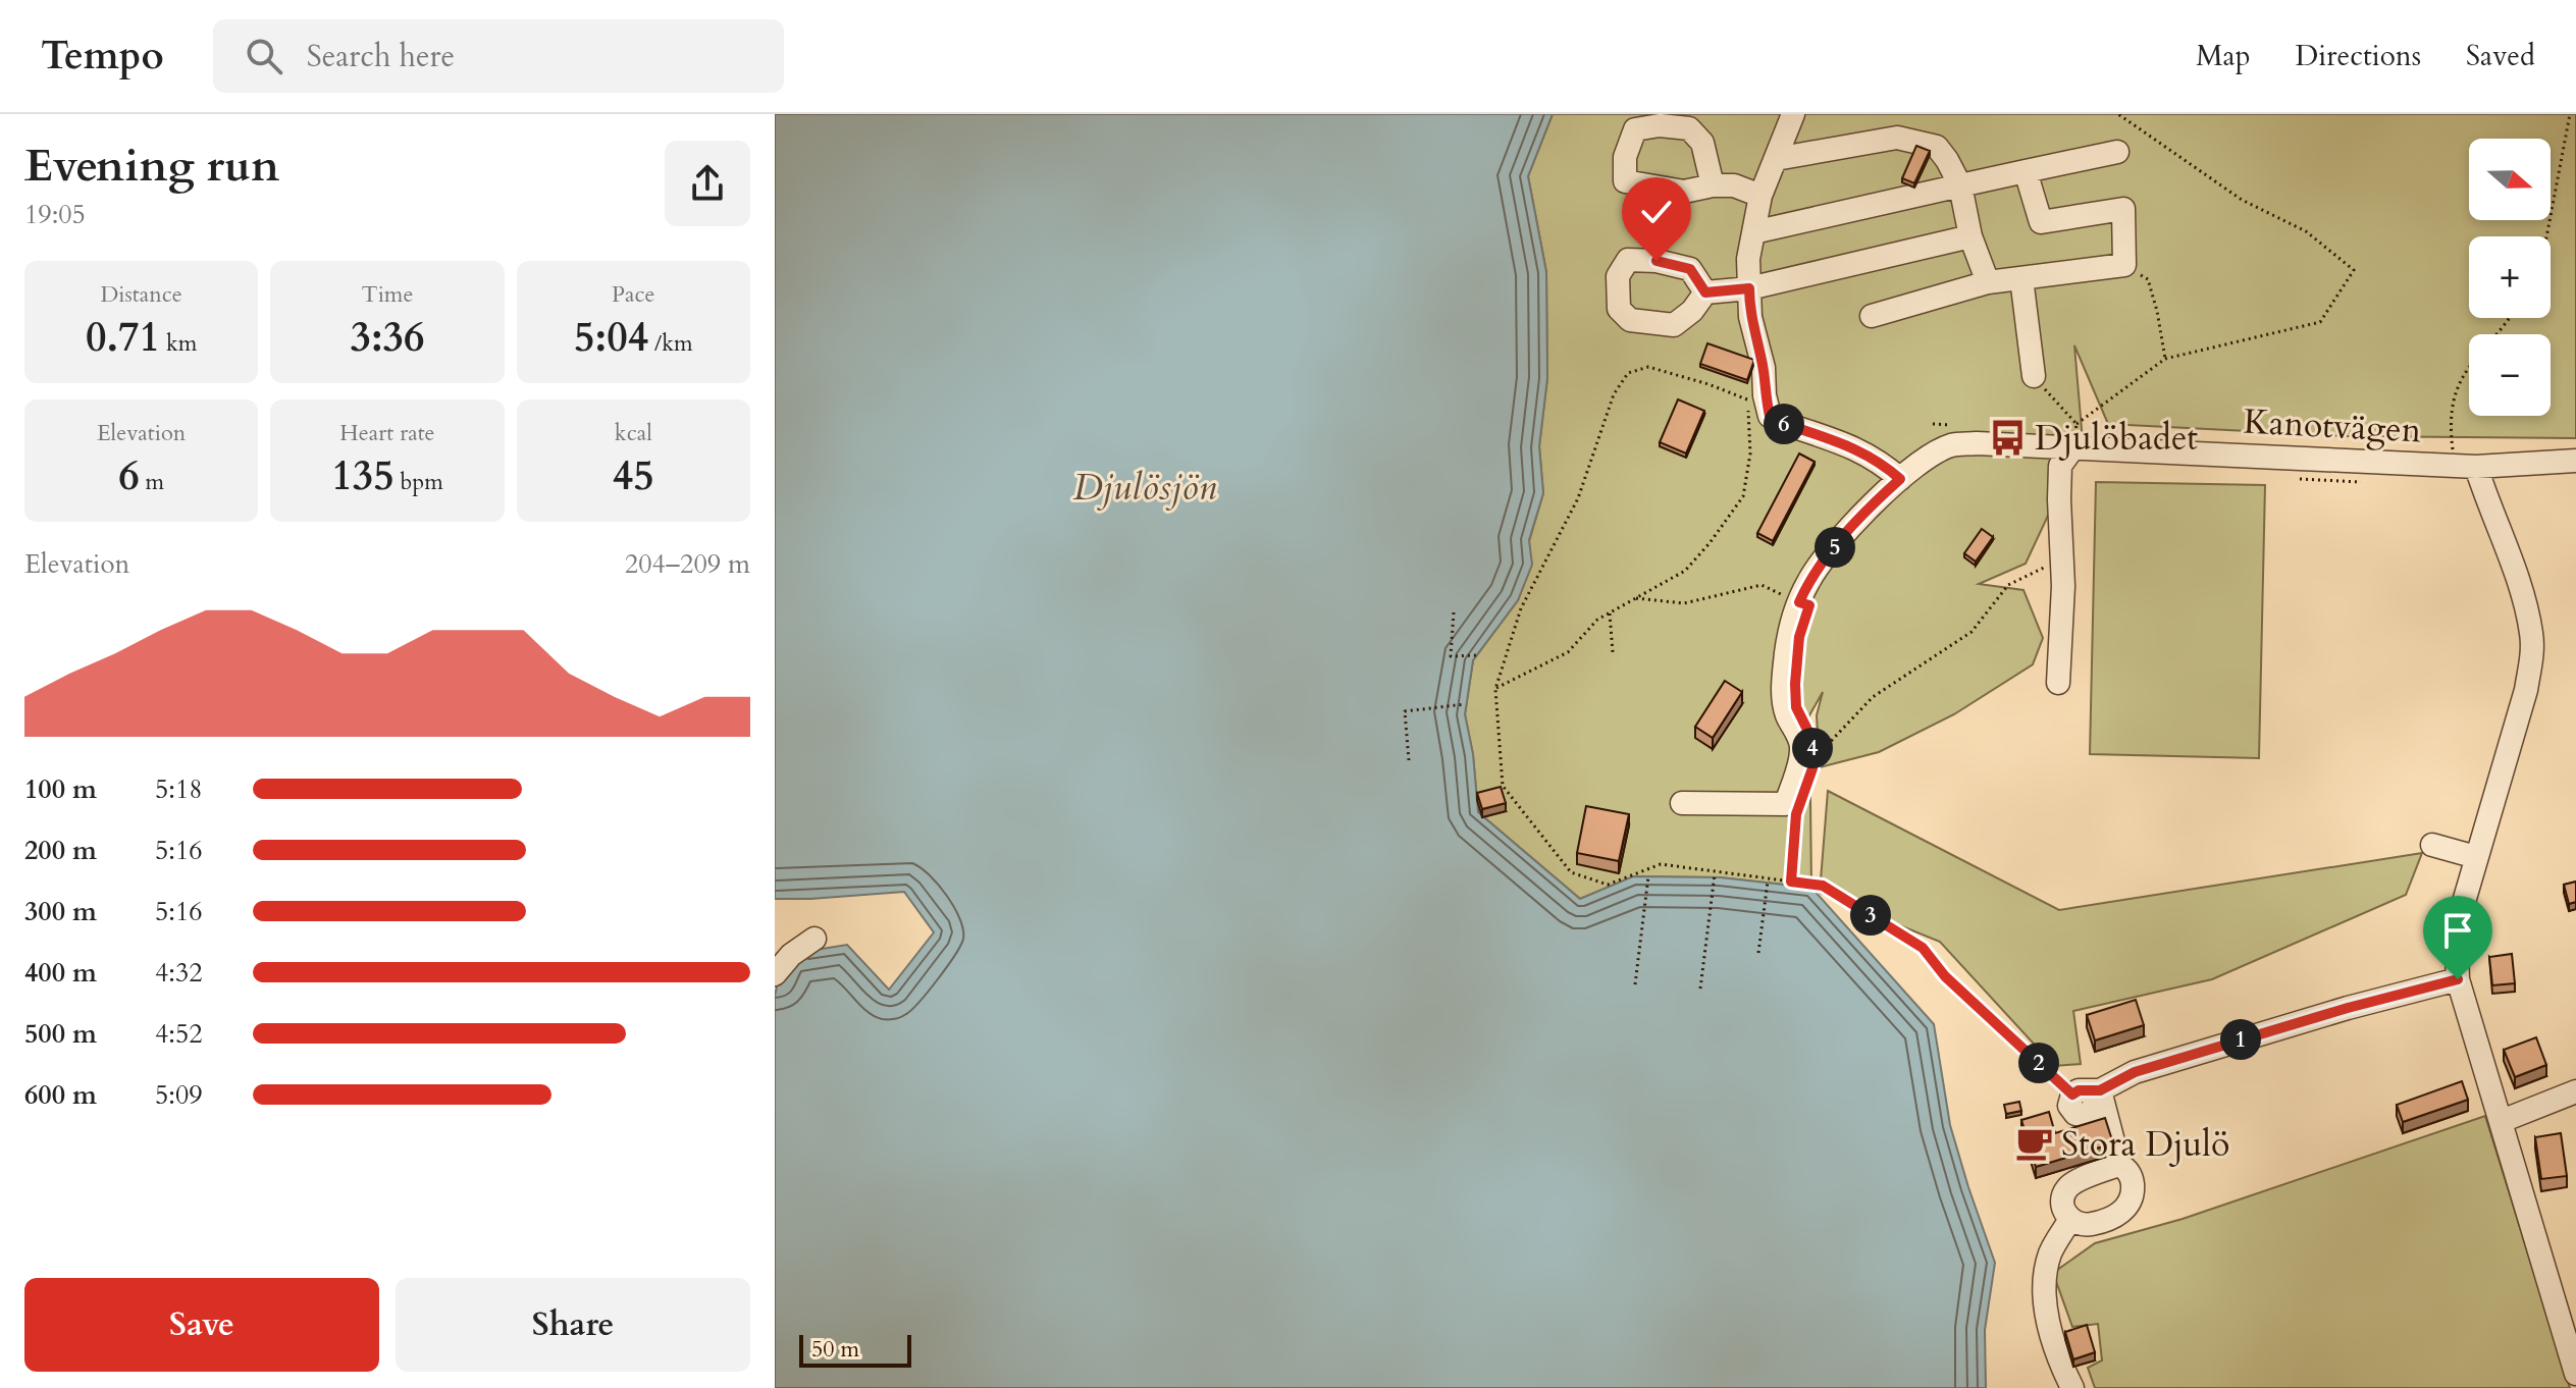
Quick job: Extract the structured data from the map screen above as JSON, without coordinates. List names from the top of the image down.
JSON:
{
  "streets": {
    "street": ["Kanotvägen"]
  },
  "water": ["Djulösjön"],
  "places": {
    "bus stop": ["Djulöbadet"],
    "cafe": ["Stora Djulö"]
  },
  "scale_bar": "50 m",
  "north": "right",
  "page": {
    "header": "Tempo",
    "search": "Search here",
    "nav": ["Map", "Directions", "Saved"],
    "heading": ["Evening run", "19:05"],
    "map_buttons": ["+", "−"],
    "stats": [
      ["Distance", "0.71 km"],
      ["Time", "3:36"],
      ["Pace", "5:04 /km"],
      ["Elevation", "6 m"],
      ["Heart rate", "135 bpm"],
      ["kcal", "45"]
    ],
    "pins": [
      "6",
      "5",
      "4",
      "3",
      "1",
      "2"
    ],
    "chart": ["Elevation", "204–209 m"],
    "list": [
      {
        "name": "100 m",
        "note": "5:18"
      },
      {
        "name": "200 m",
        "note": "5:16"
      },
      {
        "name": "300 m",
        "note": "5:16"
      },
      {
        "name": "400 m",
        "note": "4:32"
      },
      {
        "name": "500 m",
        "note": "4:52"
      },
      {
        "name": "600 m",
        "note": "5:09"
      }
    ],
    "buttons": ["Save", "Share"],
    "scale": "50 m"
  }
}
